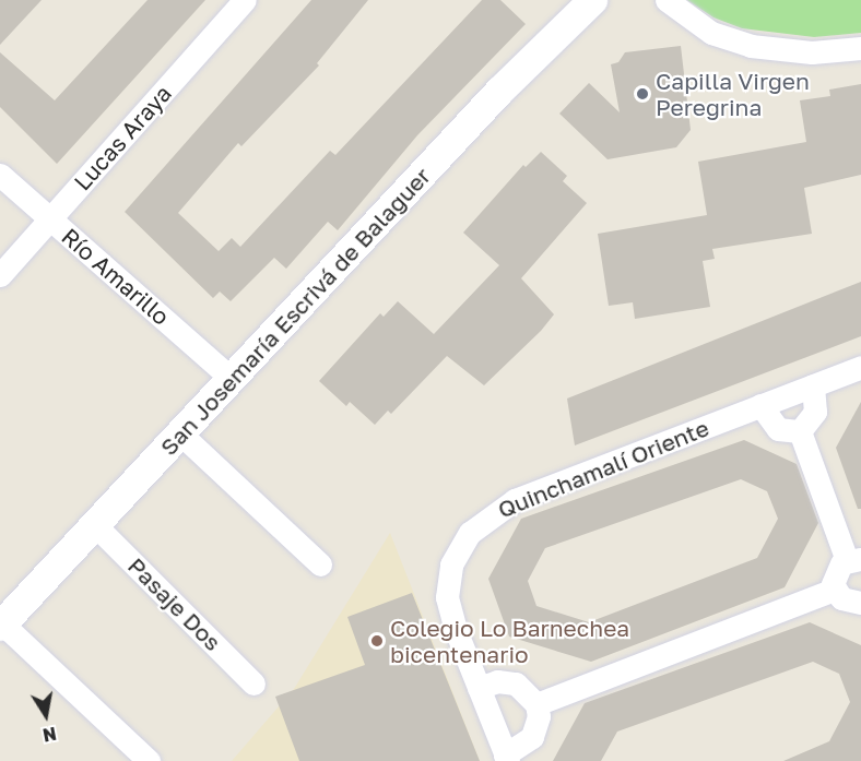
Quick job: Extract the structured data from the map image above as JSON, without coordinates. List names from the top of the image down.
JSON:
{
  "streets": {
    "street": [
      "Lucas Araya",
      "Río Amarillo",
      "San Josemaría Escrivá de Balaguer",
      "Quinchamalí Oriente",
      "Pasaje Dos"
    ]
  },
  "crossings": [
    ["Lucas Araya", "Río Amarillo"],
    ["Río Amarillo", "San Josemaría Escrivá de Balaguer"],
    ["San Josemaría Escrivá de Balaguer", "Pasaje Dos"]
  ],
  "places": ["Capilla Virgen Peregrina", "Colegio Lo Barnechea bicentenario"],
  "north": "bottom"
}
